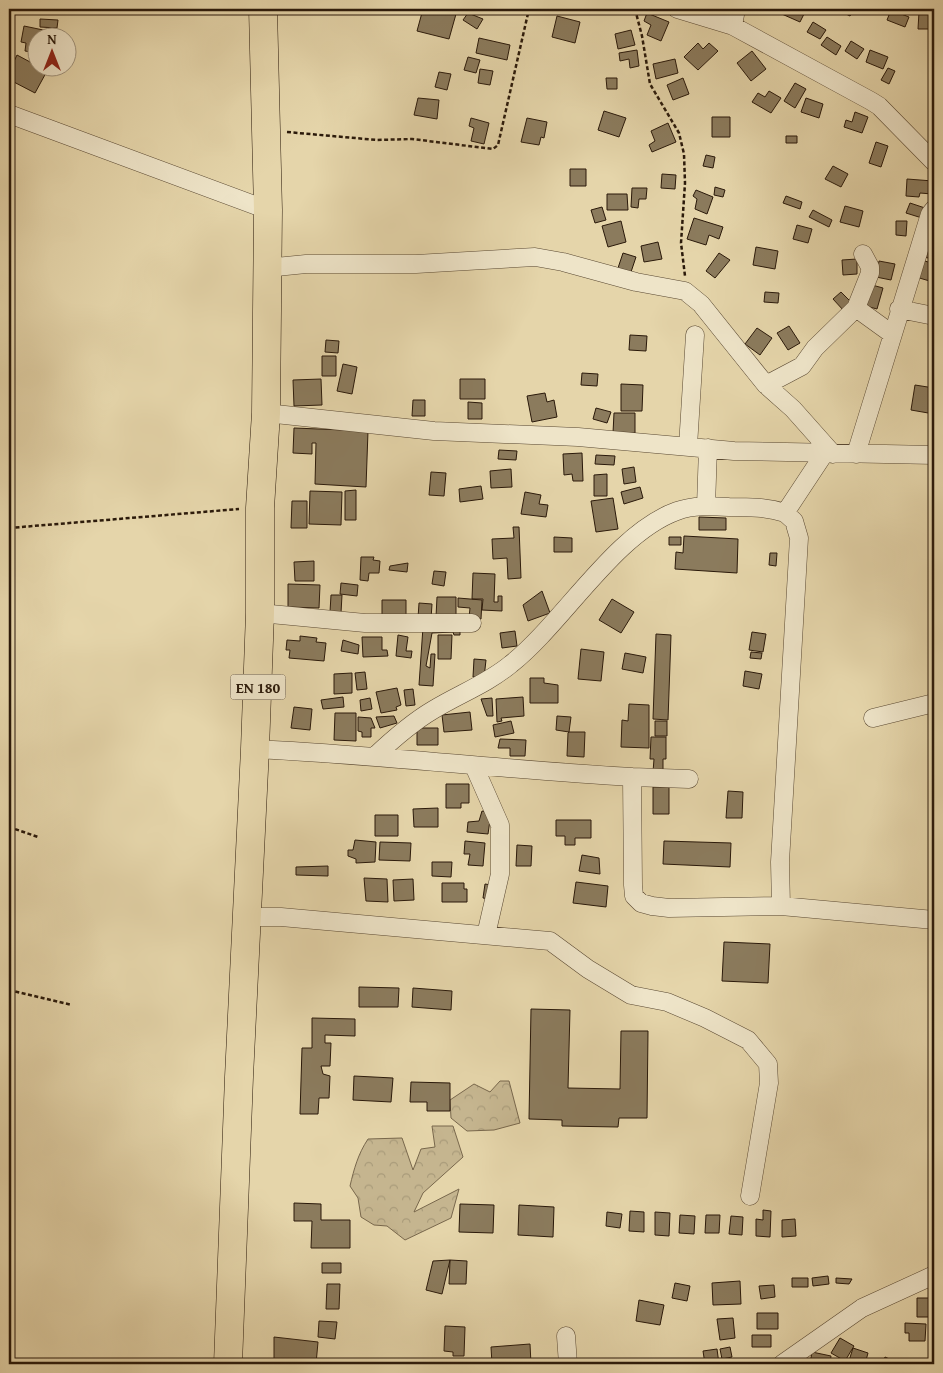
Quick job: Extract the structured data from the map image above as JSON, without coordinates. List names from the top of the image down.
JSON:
{
  "streets": {
    "main road": ["EN 180"]
  },
  "north": "top"
}
